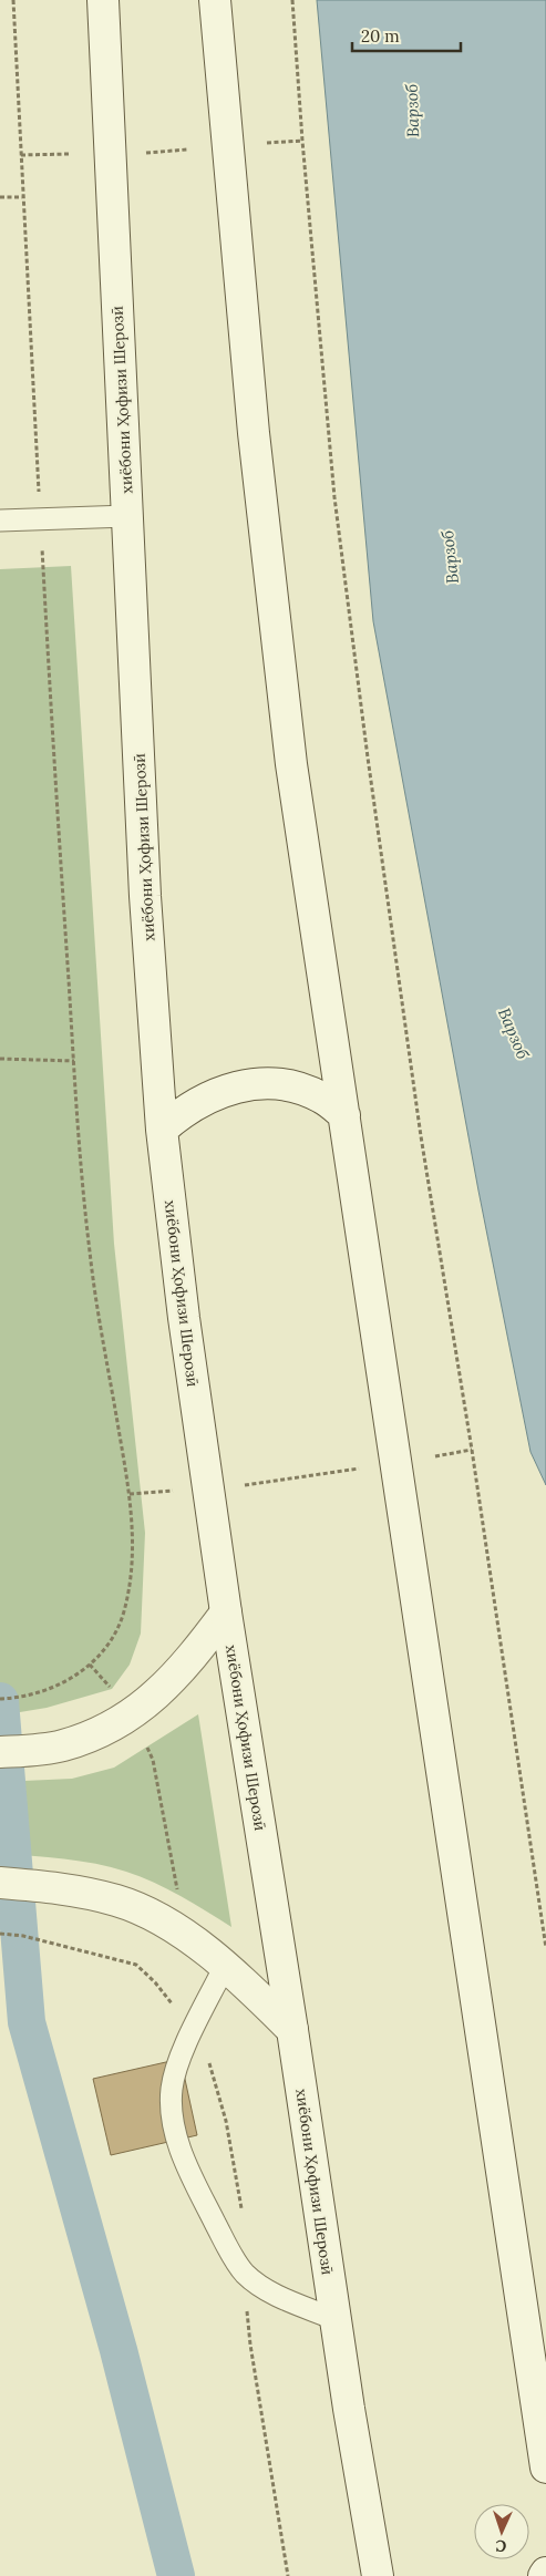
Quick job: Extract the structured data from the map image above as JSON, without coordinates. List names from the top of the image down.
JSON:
{
  "streets": {
    "main road": ["хиёбони Ҳофизи Шерозӣ"]
  },
  "water": ["Варзоб"],
  "scale_bar": "20 m",
  "north": "bottom"
}
